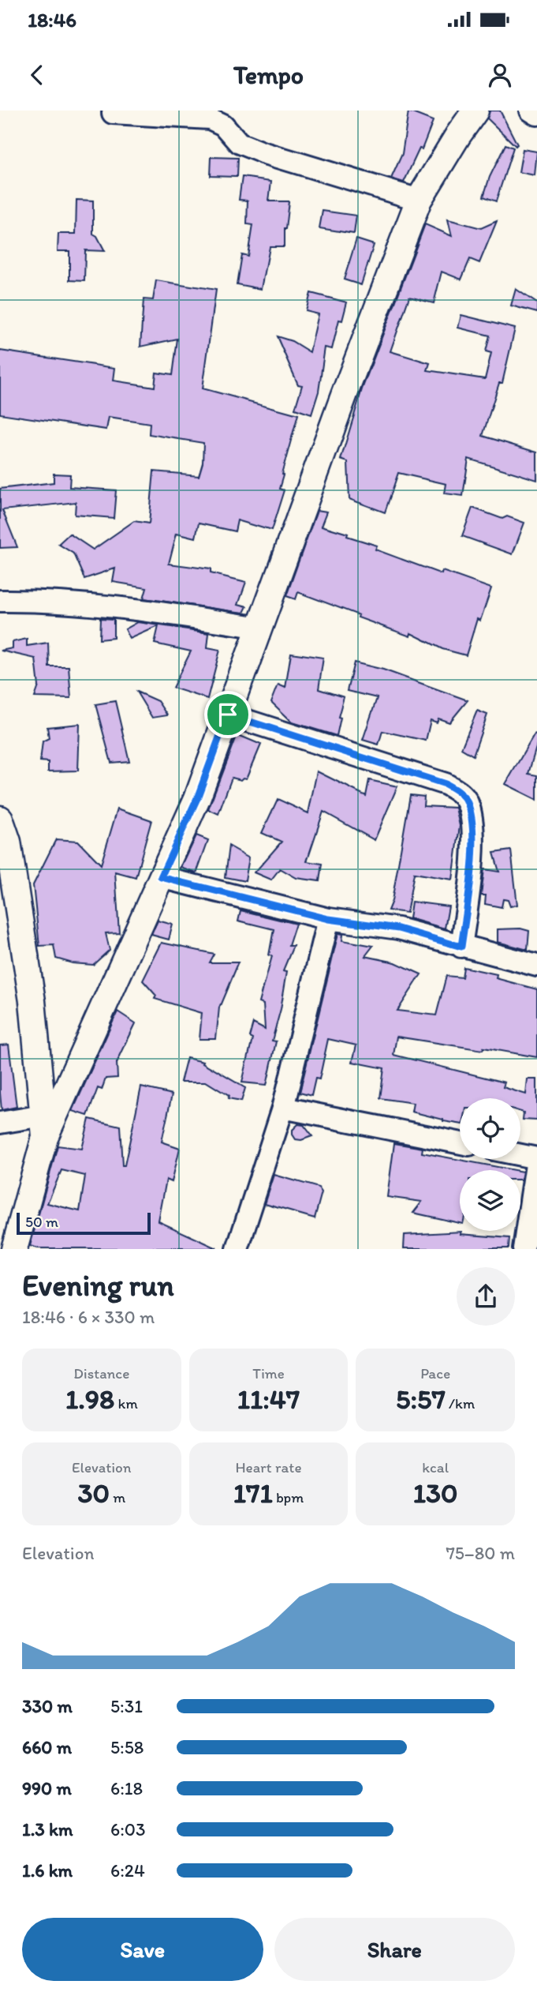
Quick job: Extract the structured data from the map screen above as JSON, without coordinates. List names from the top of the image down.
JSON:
{
  "scale_bar": "50 m",
  "page": {
    "status": "18:46",
    "header": "Tempo",
    "scale": "50 m",
    "heading": ["Evening run", "18:46 · 6 × 330 m"],
    "stats": [
      ["Distance", "1.98 km"],
      ["Time", "11:47"],
      ["Pace", "5:57 /km"],
      ["Elevation", "30 m"],
      ["Heart rate", "171 bpm"],
      ["kcal", "130"]
    ],
    "chart": ["Elevation", "75–80 m"],
    "list": [
      {
        "name": "330 m",
        "note": "5:31"
      },
      {
        "name": "660 m",
        "note": "5:58"
      },
      {
        "name": "990 m",
        "note": "6:18"
      },
      {
        "name": "1.3 km",
        "note": "6:03"
      },
      {
        "name": "1.6 km",
        "note": "6:24"
      }
    ],
    "buttons": ["Save", "Share"]
  }
}
